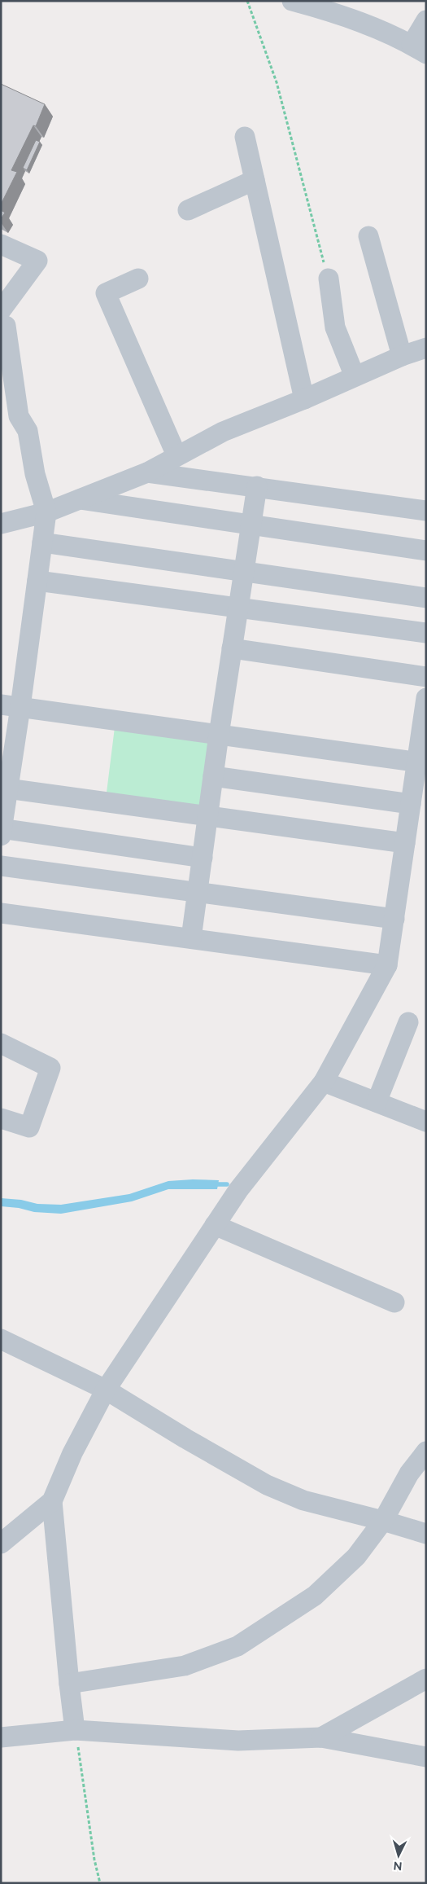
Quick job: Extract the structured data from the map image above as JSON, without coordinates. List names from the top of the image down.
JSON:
{
  "north": "bottom"
}
